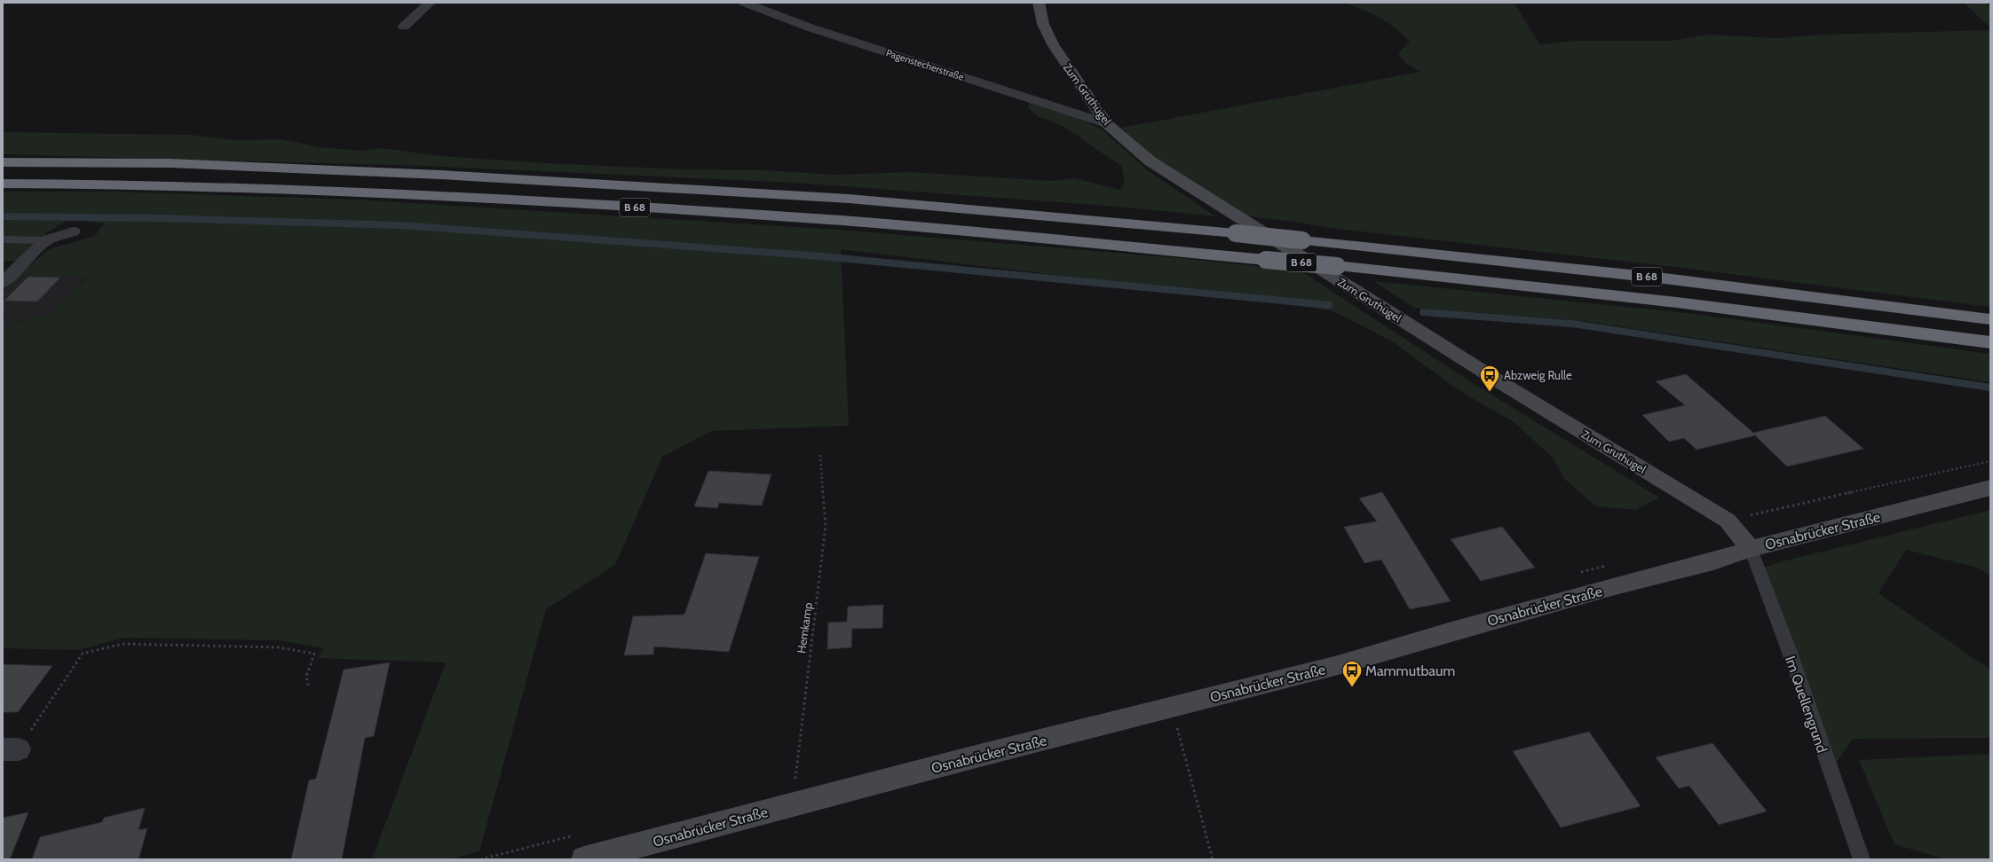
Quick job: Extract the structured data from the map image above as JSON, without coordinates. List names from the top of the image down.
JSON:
{
  "streets": {
    "highway": ["B 68"],
    "street": ["Pagenstecherstraße", "Zum Gruthügel", "Osnabrücker Straße"],
    "lane": ["Im Quellengrund"],
    "path": ["Hemkamp"]
  },
  "crossings": [
    ["Pagenstecherstraße", "Zum Gruthügel"],
    ["Zum Gruthügel", "Osnabrücker Straße"],
    ["Zum Gruthügel", "Im Quellengrund"],
    ["Osnabrücker Straße", "Hemkamp"],
    ["Osnabrücker Straße", "Im Quellengrund"]
  ],
  "places": {
    "bus stop": ["Abzweig Rulle", "Mammutbaum"]
  }
}
